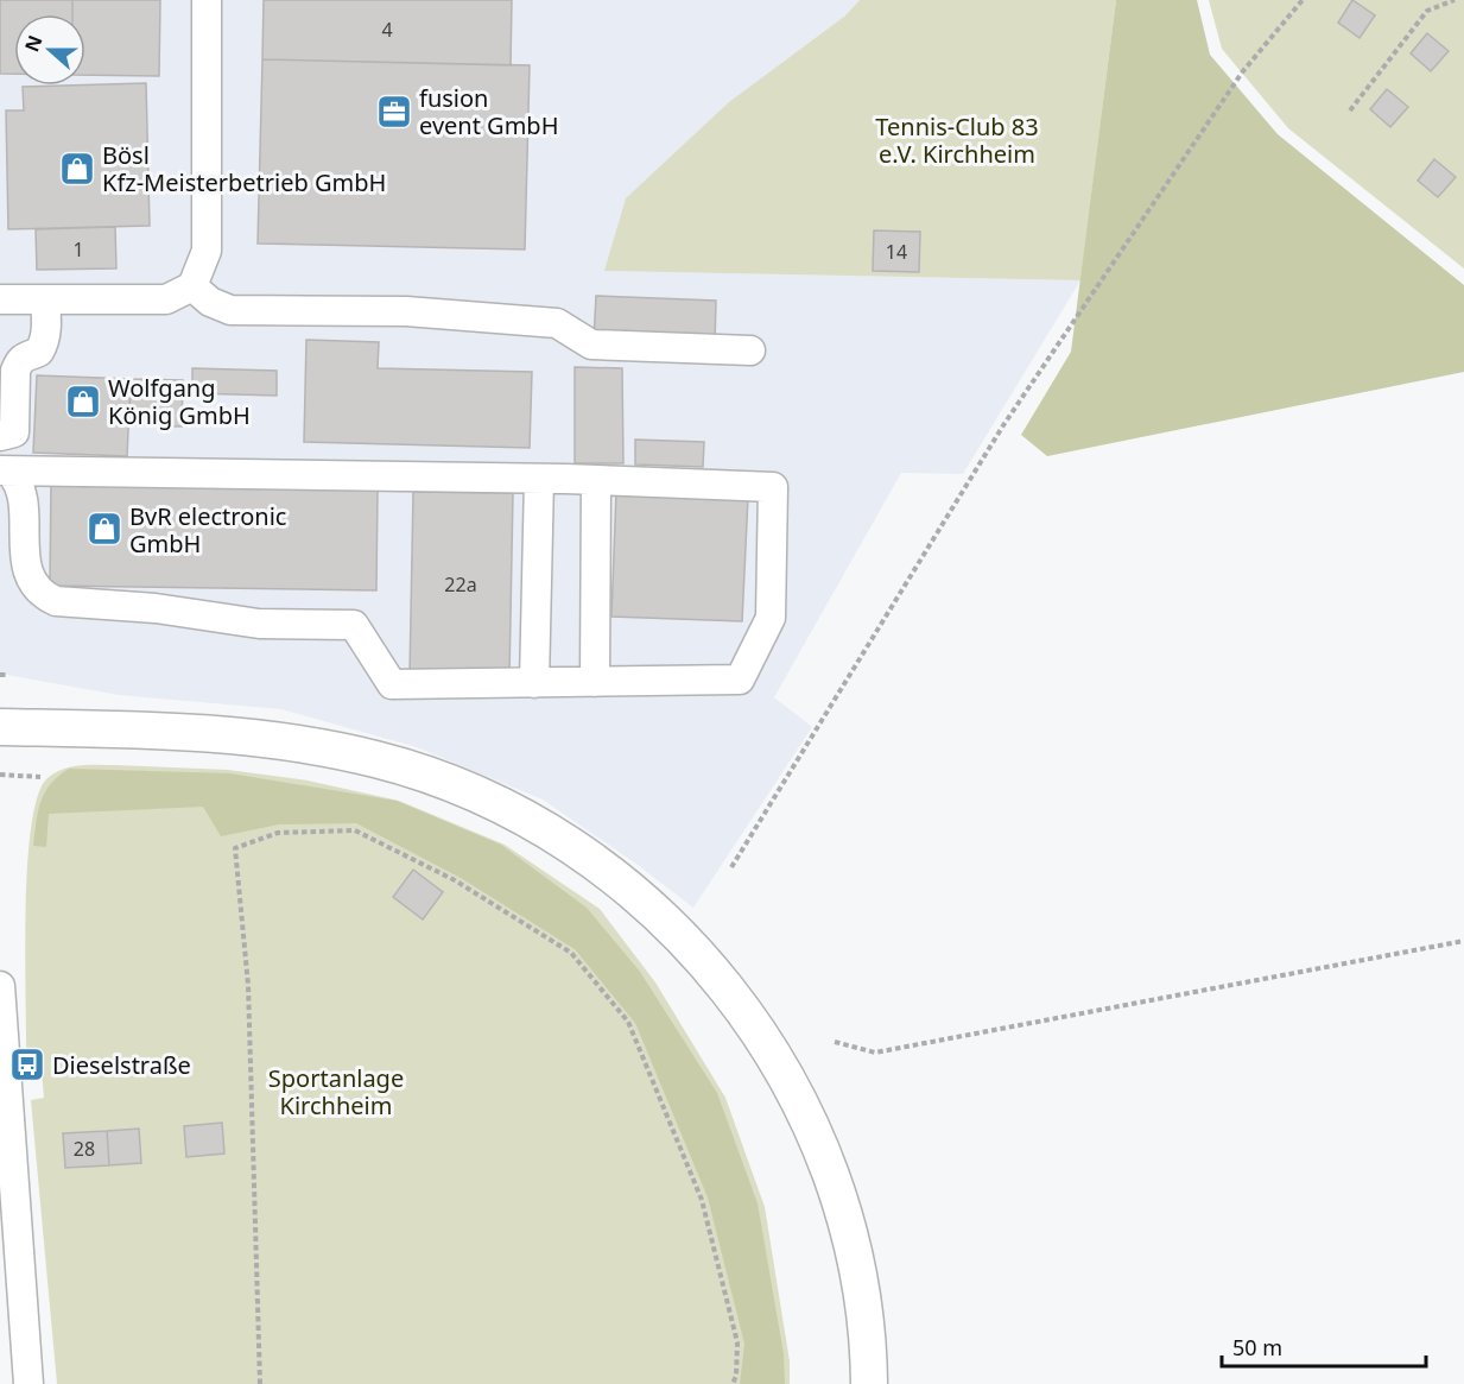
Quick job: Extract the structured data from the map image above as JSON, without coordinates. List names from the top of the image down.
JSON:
{
  "parks": ["Tennis-Club 83 e.V. Kirchheim", "Sportanlage Kirchheim"],
  "places": {
    "office": ["fusion event GmbH"],
    "shop": ["Bösl Kfz-Meisterbetrieb GmbH", "Wolfgang König GmbH", "BvR electronic GmbH"],
    "bus stop": ["Dieselstraße"]
  },
  "house_numbers": [
    "4",
    "1",
    "14",
    "22a",
    "28"
  ],
  "scale_bar": "50 m",
  "north": "left"
}
